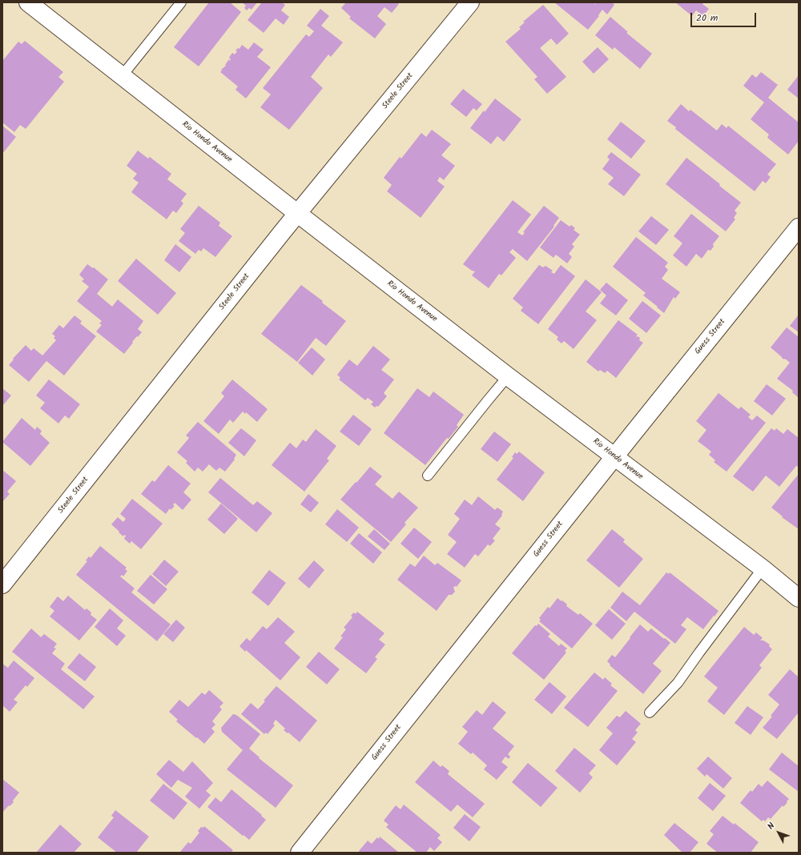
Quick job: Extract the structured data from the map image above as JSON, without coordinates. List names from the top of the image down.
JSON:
{
  "streets": {
    "street": ["Steele Street", "Rio Hondo Avenue", "Guess Street"]
  },
  "crossings": [
    ["Steele Street", "Rio Hondo Avenue"],
    ["Rio Hondo Avenue", "Guess Street"]
  ],
  "scale_bar": "20 m",
  "north": "top left"
}
